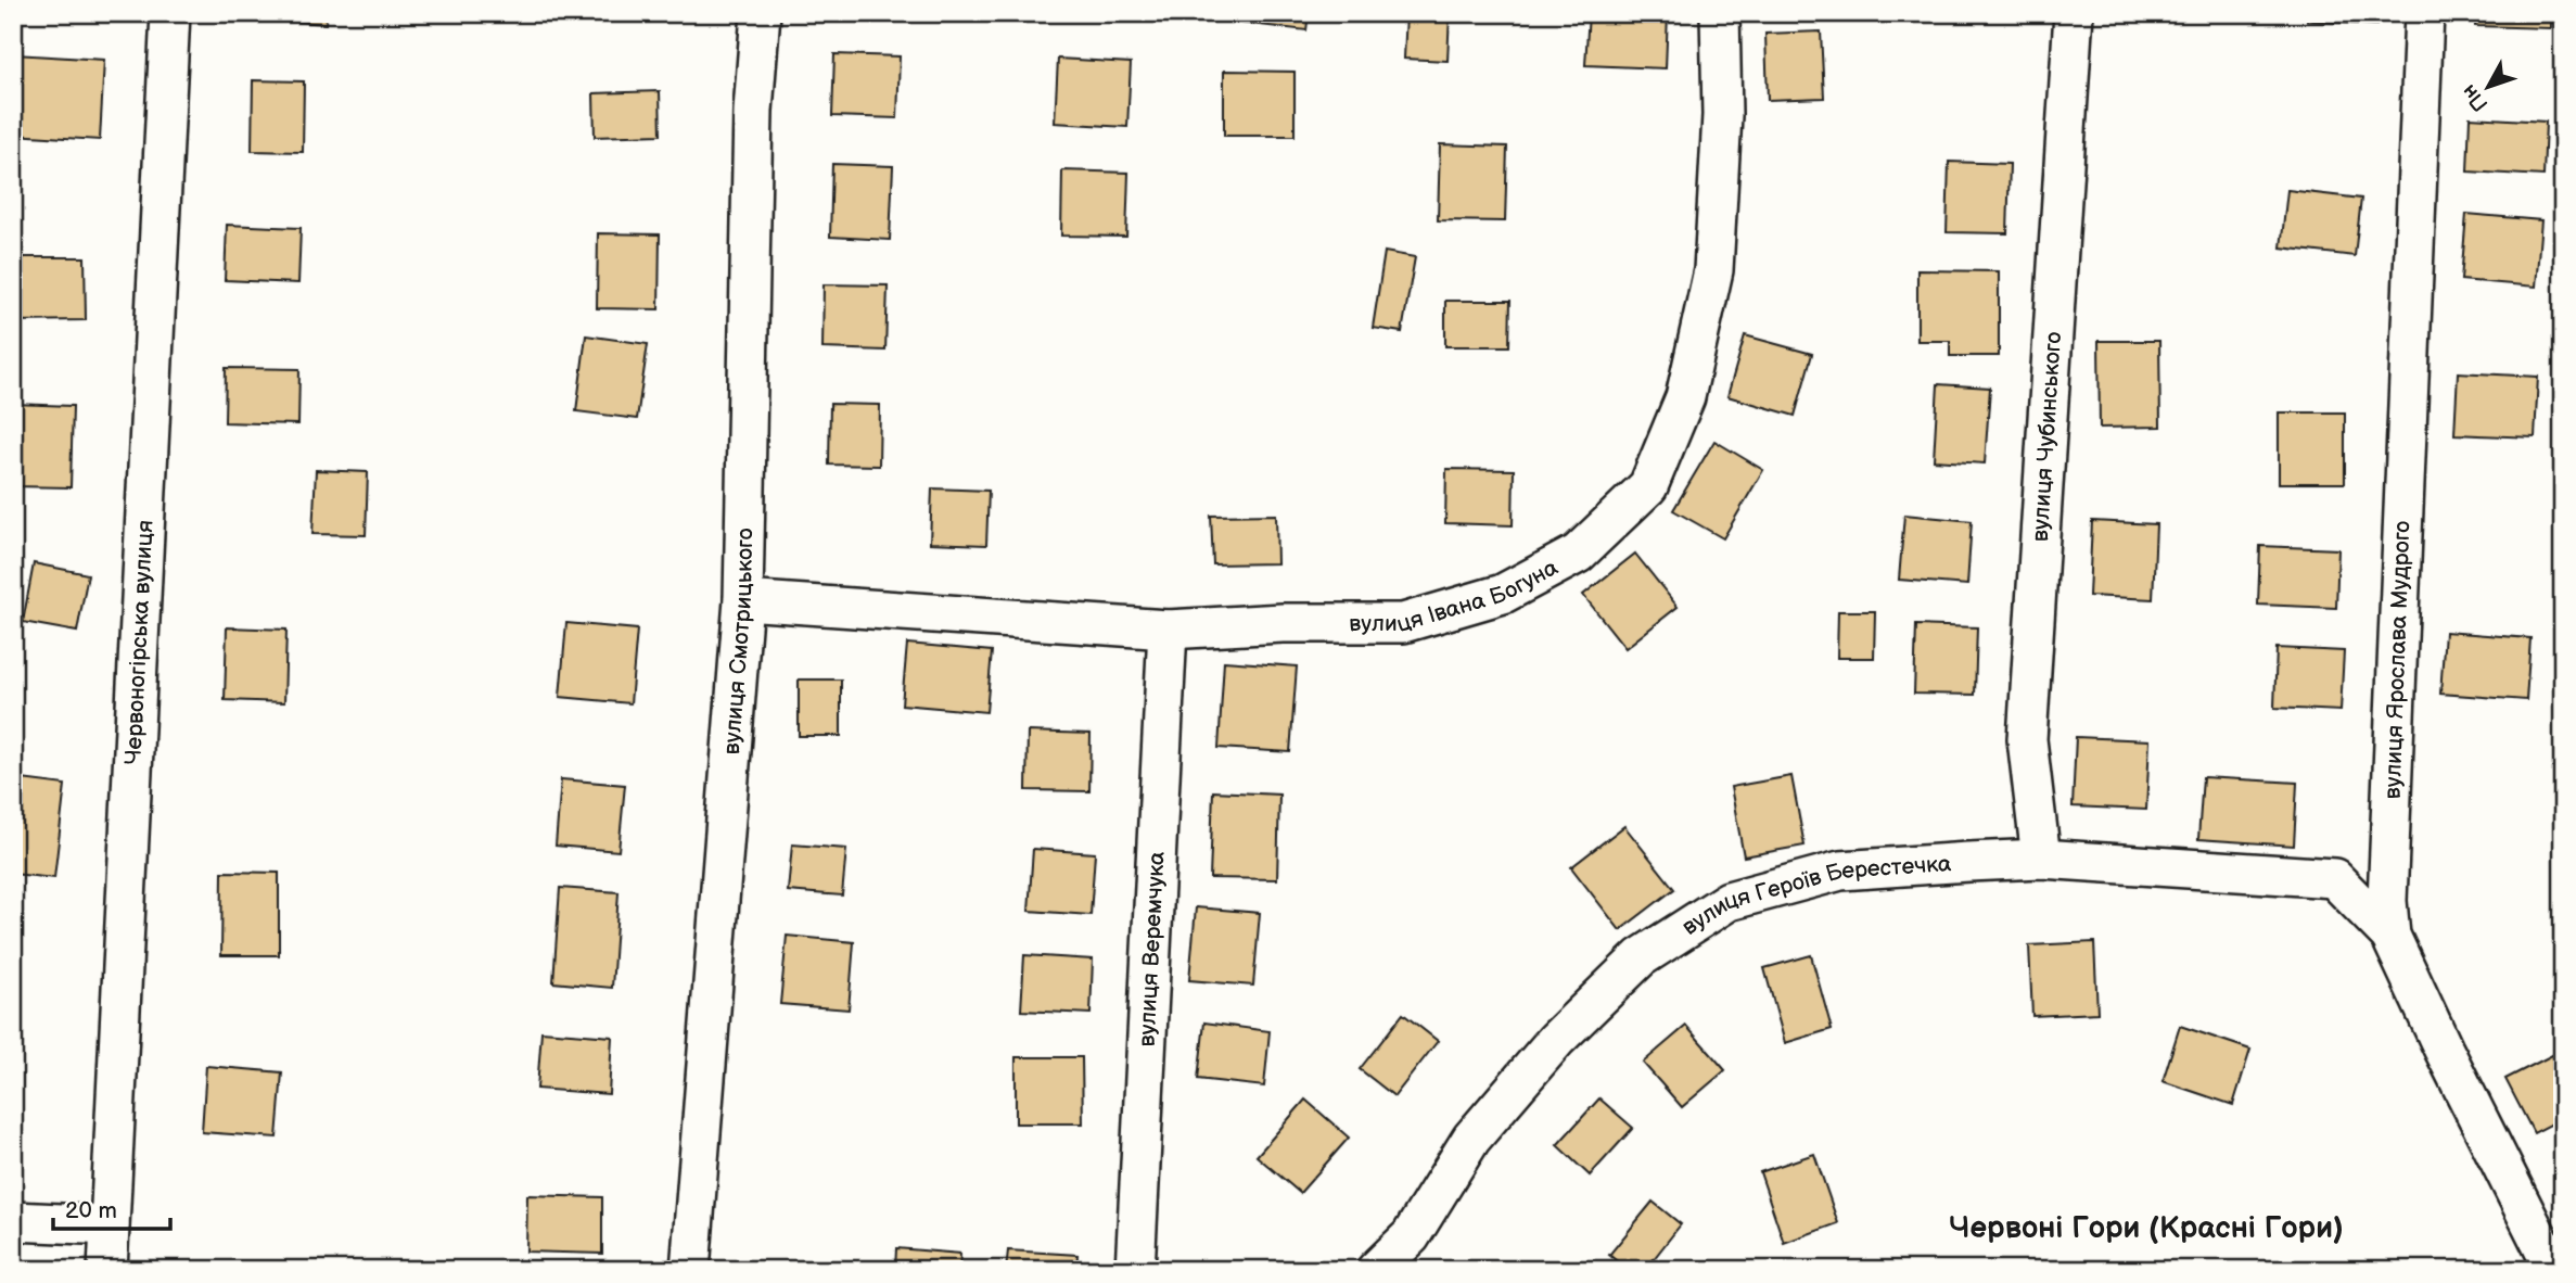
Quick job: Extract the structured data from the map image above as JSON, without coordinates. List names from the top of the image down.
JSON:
{
  "streets": {
    "street": [
      "вулиця Чубинського",
      "вулиця Івана Богуна",
      "Червоногірська вулиця",
      "вулиця Смотрицького",
      "вулиця Ярослава Мудрого",
      "вулиця Героїв Берестечка",
      "вулиця Веремчука"
    ]
  },
  "crossings": [
    ["вулиця Чубинського", "вулиця Героїв Берестечка"],
    ["вулиця Івана Богуна", "вулиця Смотрицького"],
    ["вулиця Івана Богуна", "вулиця Веремчука"],
    ["вулиця Ярослава Мудрого", "вулиця Героїв Берестечка"]
  ],
  "districts": ["Червоні Гори (Красні Гори)"],
  "scale_bar": "20 m",
  "north": "bottom left"
}
